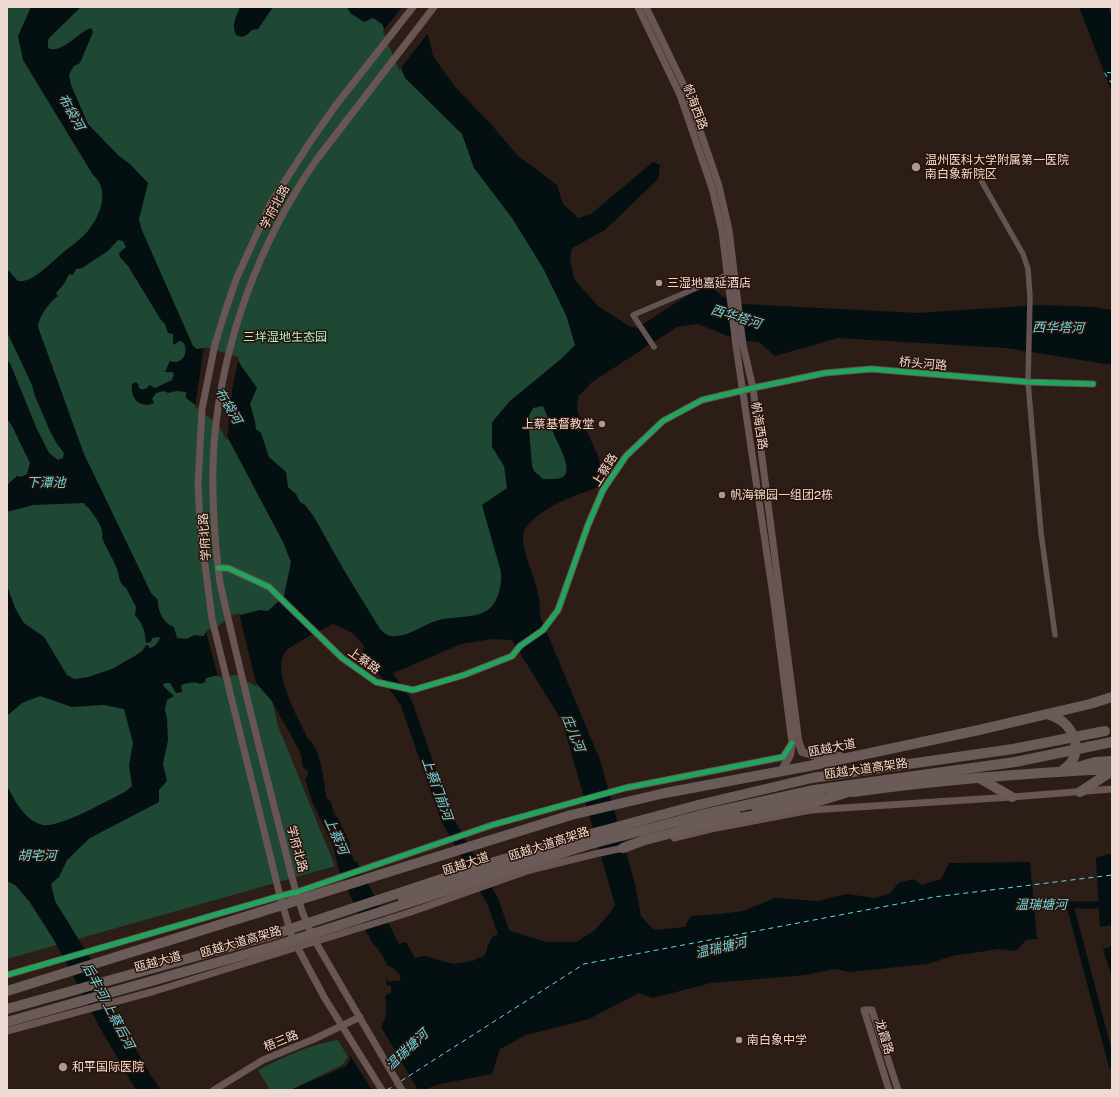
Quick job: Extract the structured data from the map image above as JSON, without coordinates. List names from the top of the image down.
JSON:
{
  "streets": {
    "highway": ["瓯越大道", "瓯越大道高架路"],
    "main road": [
      "帆海西路",
      "学府北路",
      "桥头河路",
      "上蔡路",
      "龙霞路",
      "梧三路"
    ]
  },
  "crossings": [
    ["帆海西路", "桥头河路"],
    ["帆海西路", "上蔡路"],
    ["学府北路", "上蔡路"],
    ["学府北路", "瓯越大道"],
    ["学府北路", "梧三路"],
    ["桥头河路", "上蔡路"]
  ],
  "water": [
    "布袋河",
    "西华塔河",
    "下潭池",
    "庄儿河",
    "上蔡门前河",
    "上蔡河",
    "胡宅河",
    "温瑞塘河",
    "后丰河/上蔡后河"
  ],
  "parks": ["三垟湿地生态园"],
  "places": [
    "温州医科大学附属第一医院 南白象新院区",
    "三湿地嘉延酒店",
    "上蔡基督教堂",
    "帆海锦园一组团2栋",
    "南白象中学",
    "和平国际医院"
  ]
}
